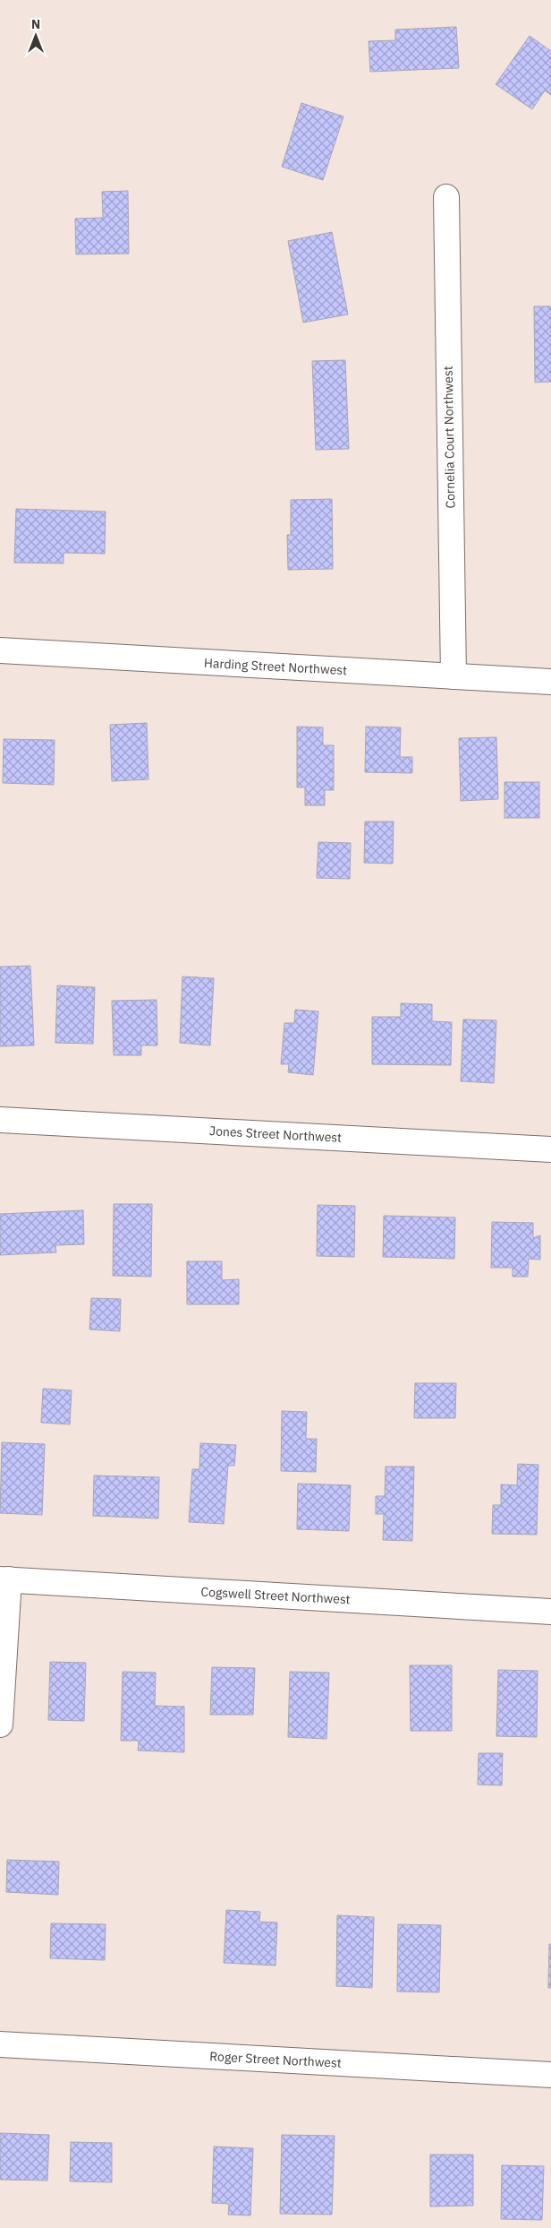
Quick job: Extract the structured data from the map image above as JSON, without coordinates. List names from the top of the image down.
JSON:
{
  "streets": {
    "street": [
      "Cornelia Court Northwest",
      "Harding Street Northwest",
      "Jones Street Northwest",
      "Cogswell Street Northwest",
      "Roger Street Northwest"
    ]
  },
  "crossings": [
    ["Cornelia Court Northwest", "Harding Street Northwest"]
  ],
  "north": "top"
}
